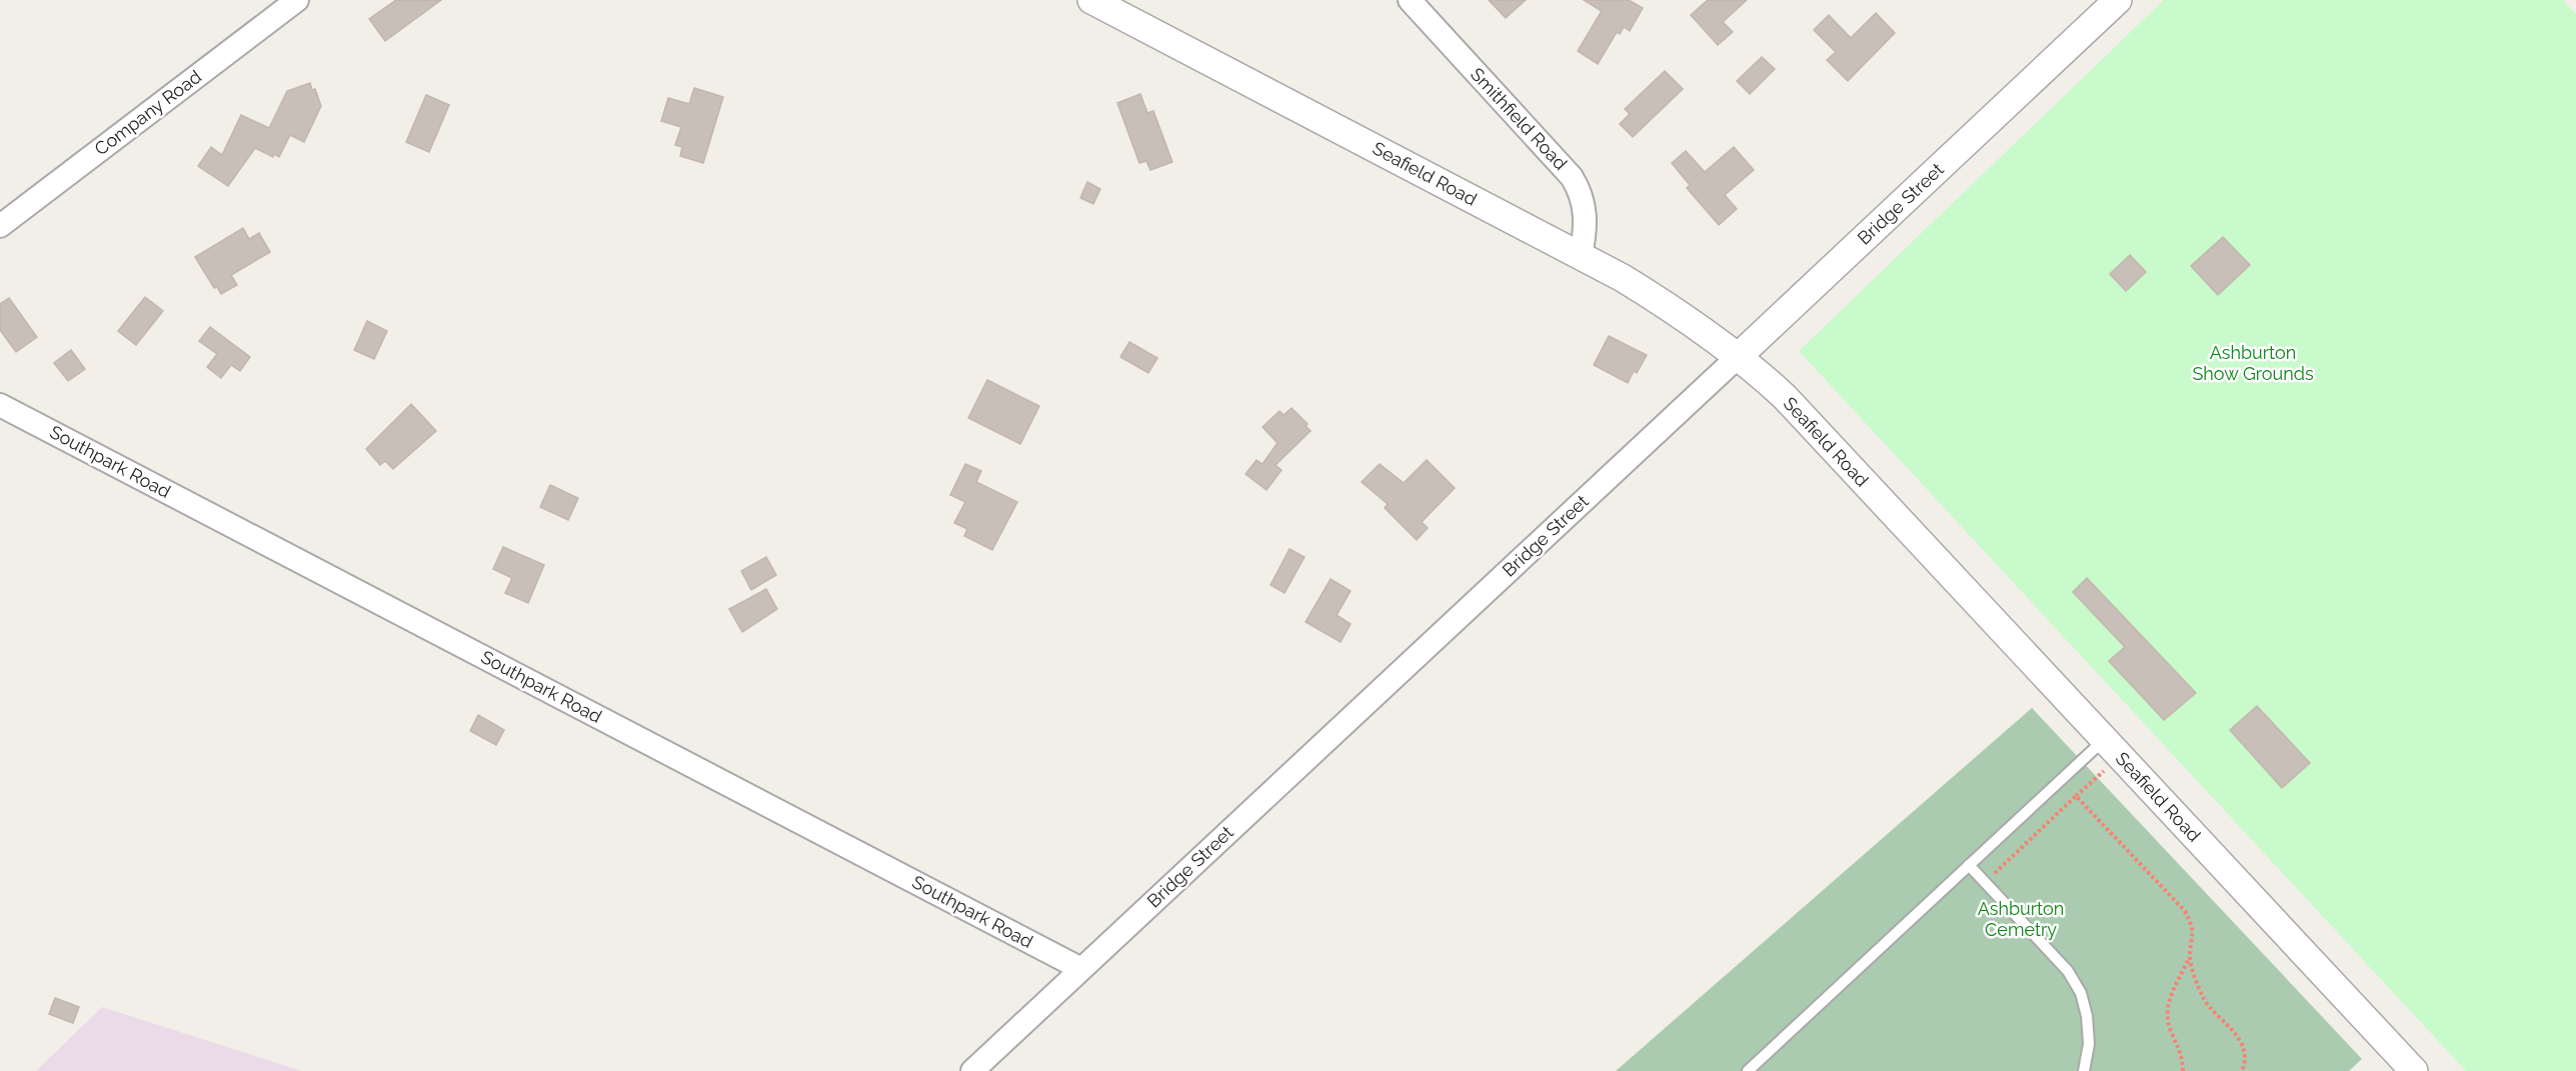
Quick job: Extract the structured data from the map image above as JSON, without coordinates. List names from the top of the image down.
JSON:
{
  "streets": {
    "street": [
      "Company Road",
      "Smithfield Road",
      "Seafield Road",
      "Bridge Street",
      "Southpark Road"
    ]
  },
  "crossings": [
    ["Smithfield Road", "Seafield Road"],
    ["Seafield Road", "Bridge Street"],
    ["Bridge Street", "Southpark Road"]
  ],
  "parks": ["Ashburton Show Grounds", "Ashburton Cemetry"]
}
